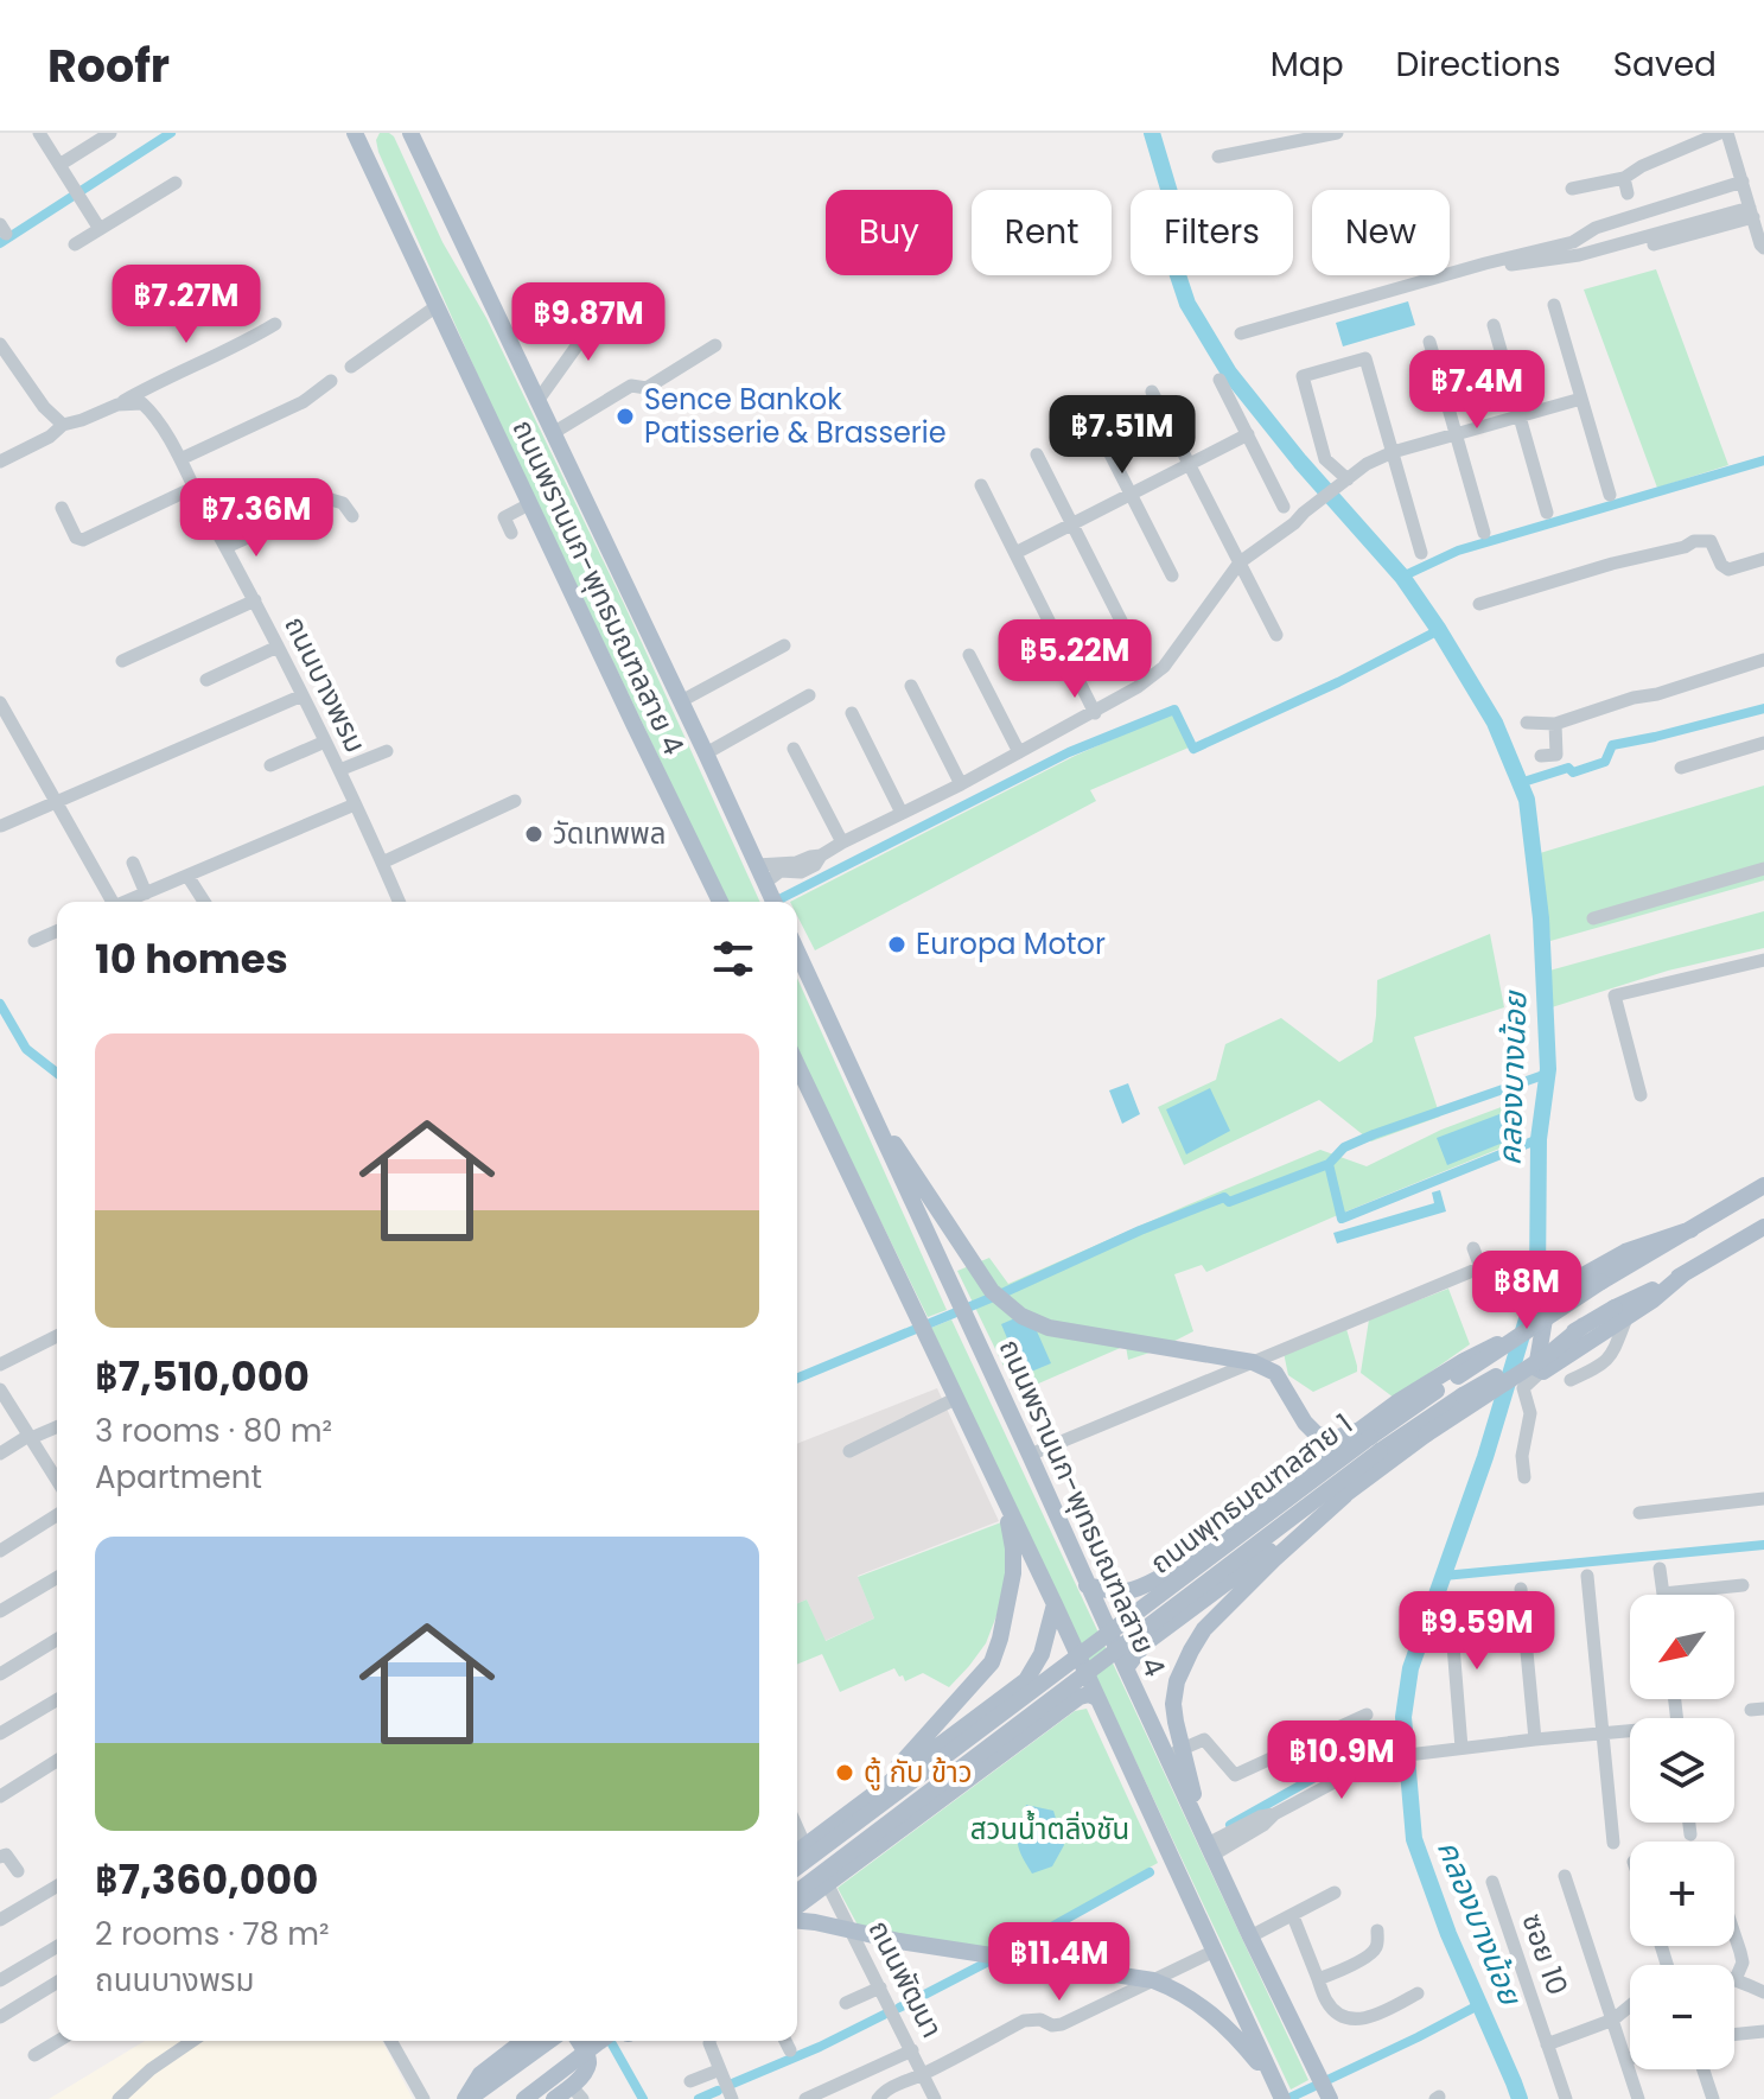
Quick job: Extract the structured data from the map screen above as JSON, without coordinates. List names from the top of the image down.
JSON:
{
  "streets": {
    "main road": ["ถนนพรานนก-พุทธมณฑลสาย 4", "ถนนพุทธมณฑลสาย 1"],
    "street": ["ถนนบางพรม", "ซอย 10", "ถนนพัฒนา"]
  },
  "water": ["คลองบางน้อย"],
  "parks": ["สวนน้ำตลิ่งชัน"],
  "places": [
    "Sence Bankok Patisserie & Brasserie",
    "วัดเทพพล",
    "Europa Motor",
    "ตู้ กับ ข้าว"
  ],
  "north": "bottom left",
  "page": {
    "header": "Roofr",
    "nav": ["Map", "Directions", "Saved"],
    "chip": [
      "Buy",
      "Rent",
      "Filters",
      "New"
    ],
    "price": [
      "฿7.27M",
      "฿9.87M",
      "฿7.4M",
      "฿7.51M",
      "฿7.36M",
      "฿5.22M",
      "฿8M",
      "฿9.59M",
      "฿10.9M",
      "฿11.4M"
    ],
    "heading": "10 homes",
    "list": [
      {
        "name": "฿7,510,000",
        "note": "3 rooms · 80 m² · Apartment"
      },
      {
        "name": "฿7,360,000",
        "note": "2 rooms · 78 m² · ถนนบางพรม"
      }
    ],
    "map_buttons": ["+", "−"]
  }
}
